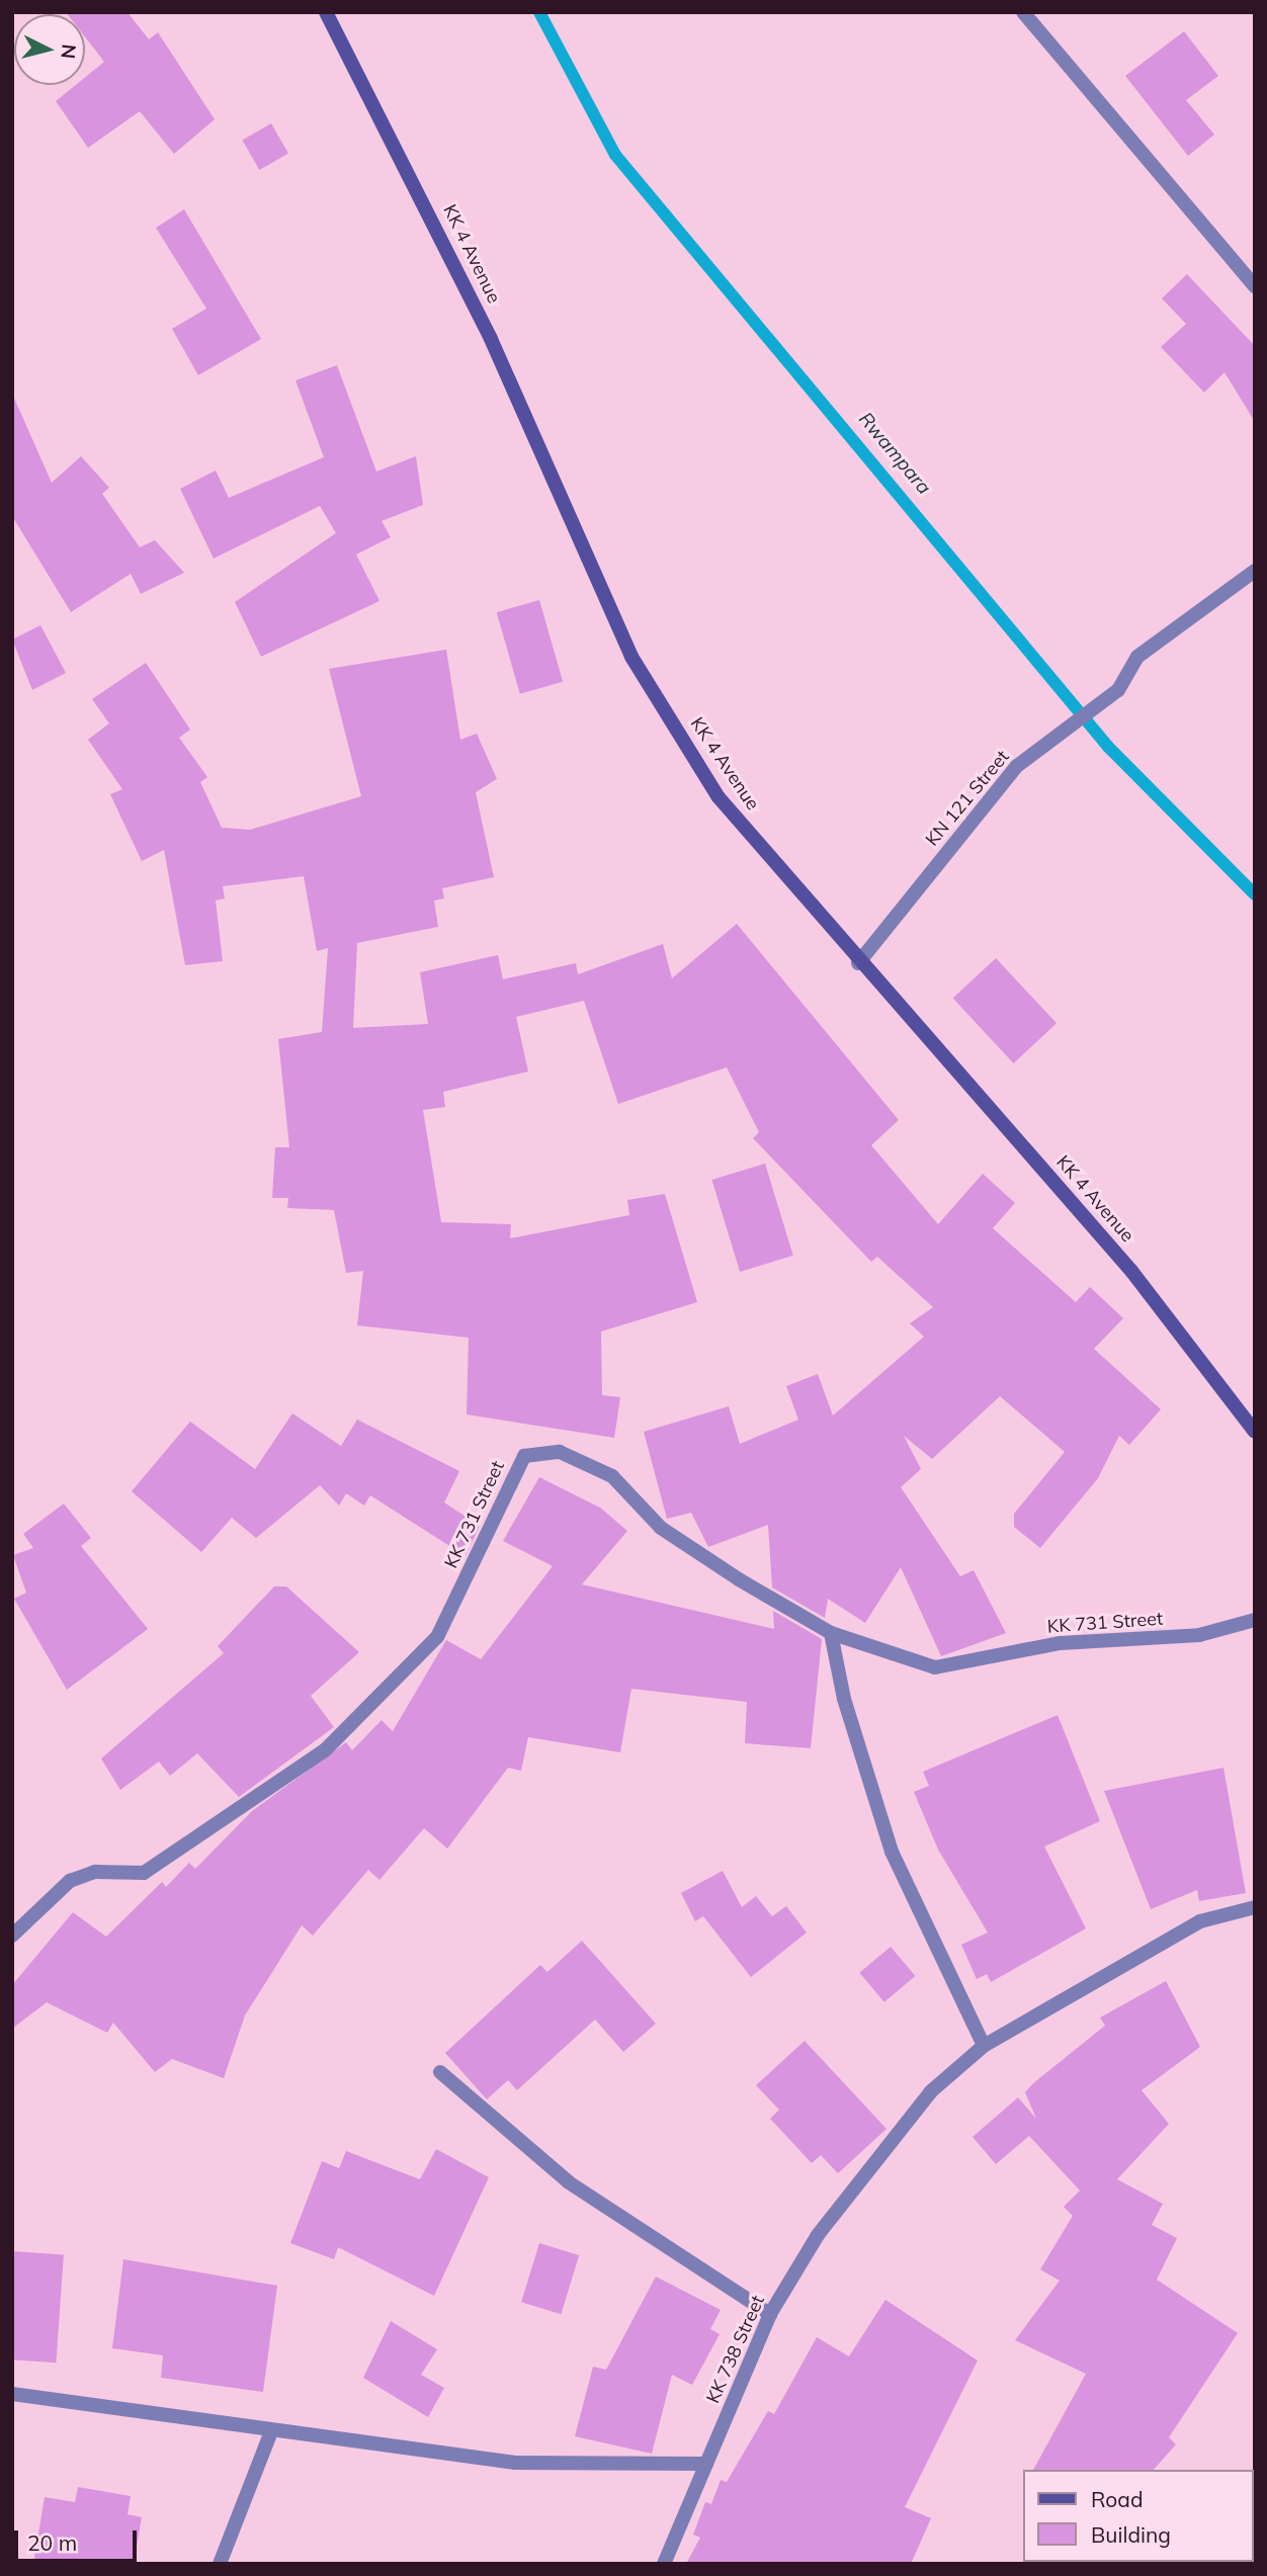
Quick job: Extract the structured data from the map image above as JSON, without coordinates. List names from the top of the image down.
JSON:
{
  "streets": {
    "main road": ["KK 4 Avenue"],
    "street": ["KN 121 Street", "KK 731 Street", "KK 738 Street"]
  },
  "crossings": [
    ["KK 4 Avenue", "KN 121 Street"]
  ],
  "water": ["Rwampara"],
  "legend": ["Road", "Building"],
  "scale_bar": "20 m",
  "north": "right"
}
